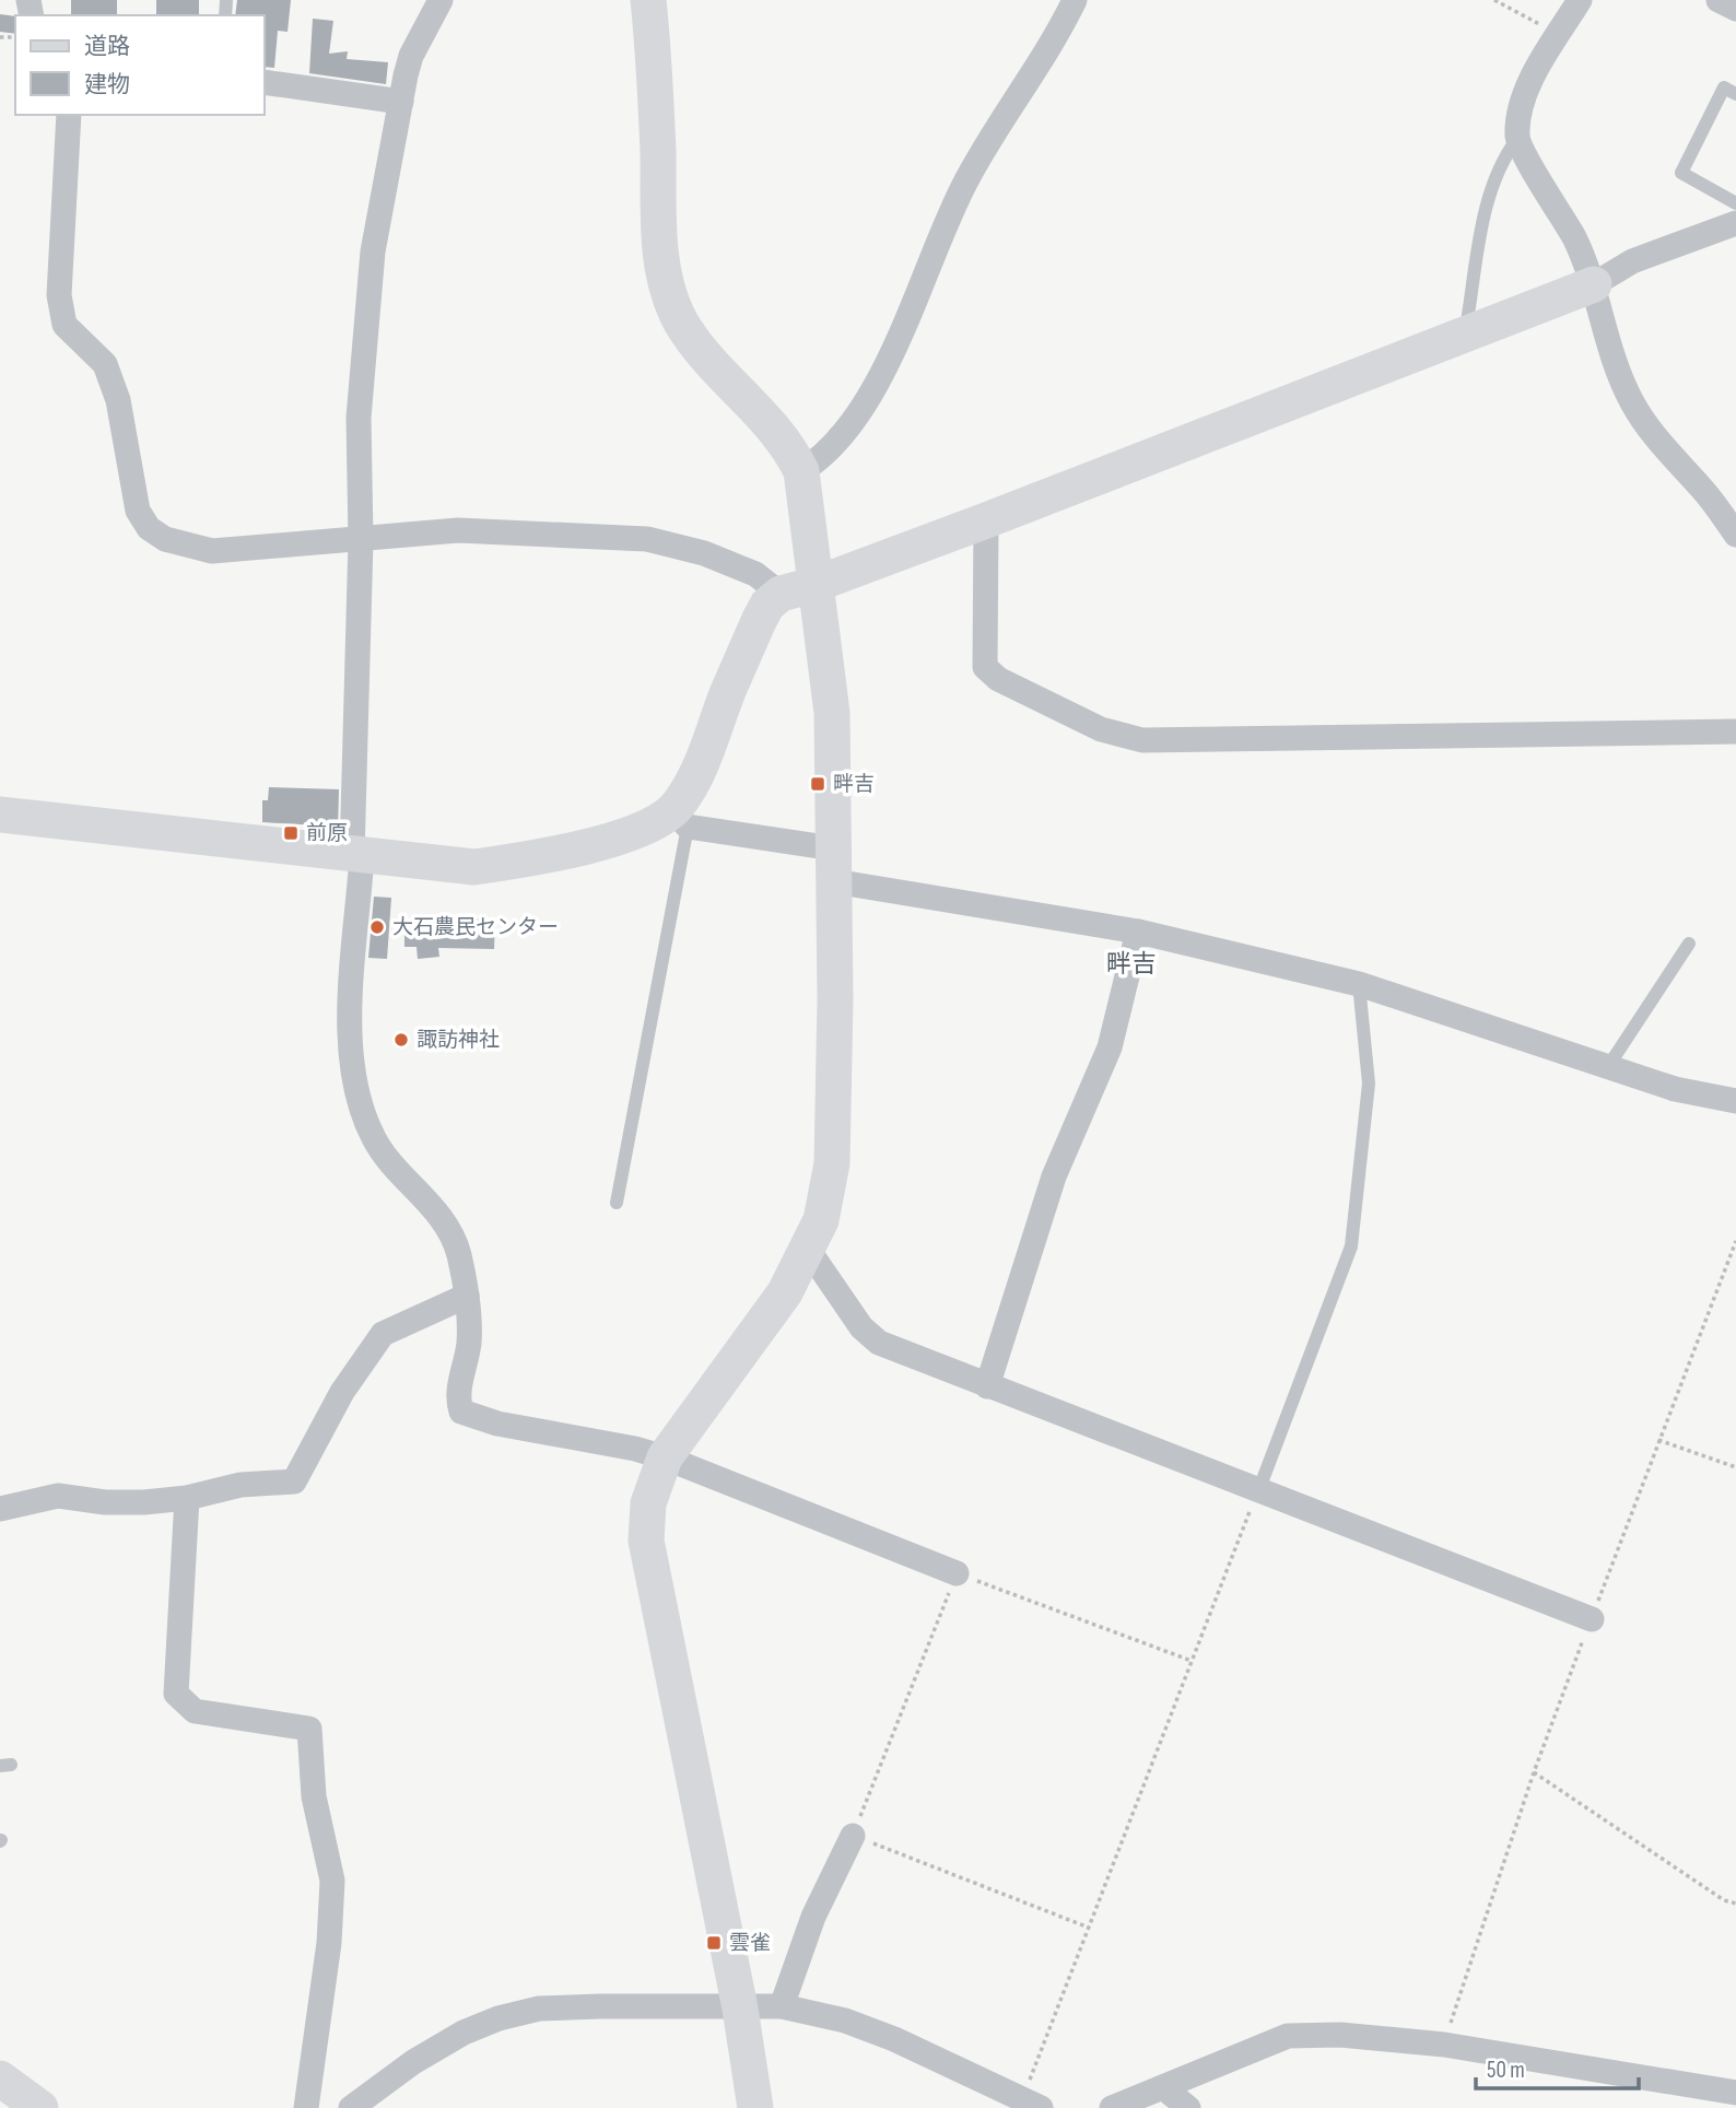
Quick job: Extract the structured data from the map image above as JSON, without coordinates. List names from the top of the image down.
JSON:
{
  "districts": ["畔吉"],
  "places": {
    "transit": ["畔吉", "前原", "雲雀"],
    "other": ["大石農民センター", "諏訪神社"]
  },
  "legend": ["道路", "建物"],
  "scale_bar": "50 m"
}
